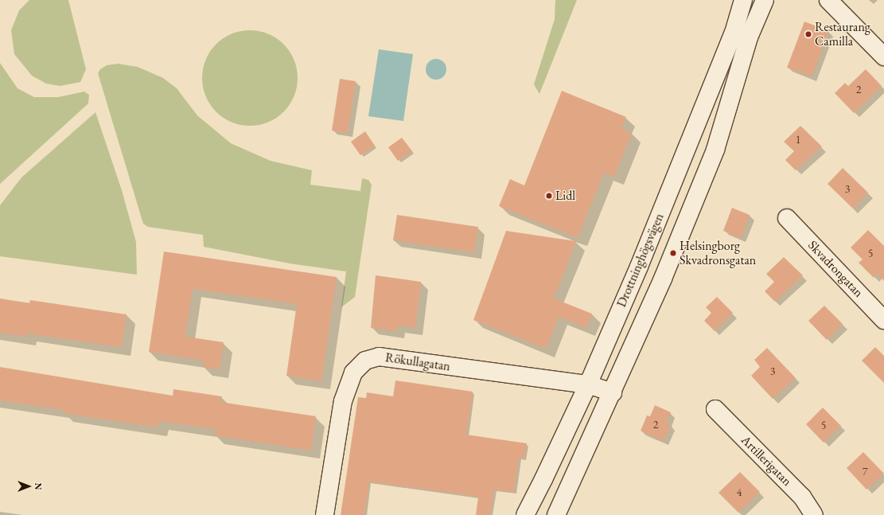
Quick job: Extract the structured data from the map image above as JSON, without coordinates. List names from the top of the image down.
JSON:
{
  "streets": {
    "street": [
      "Drottninghögsvägen",
      "Skvadrongatan",
      "Rökullagatan",
      "Artillerigatan"
    ]
  },
  "crossings": [
    ["Drottninghögsvägen", "Rökullagatan"]
  ],
  "places": ["Restaurang Camilla", "Lidl", "Helsingborg Skvadronsgatan"],
  "house_numbers": [
    "2",
    "1",
    "3",
    "5",
    "3",
    "2",
    "5",
    "7",
    "4"
  ],
  "north": "right"
}
